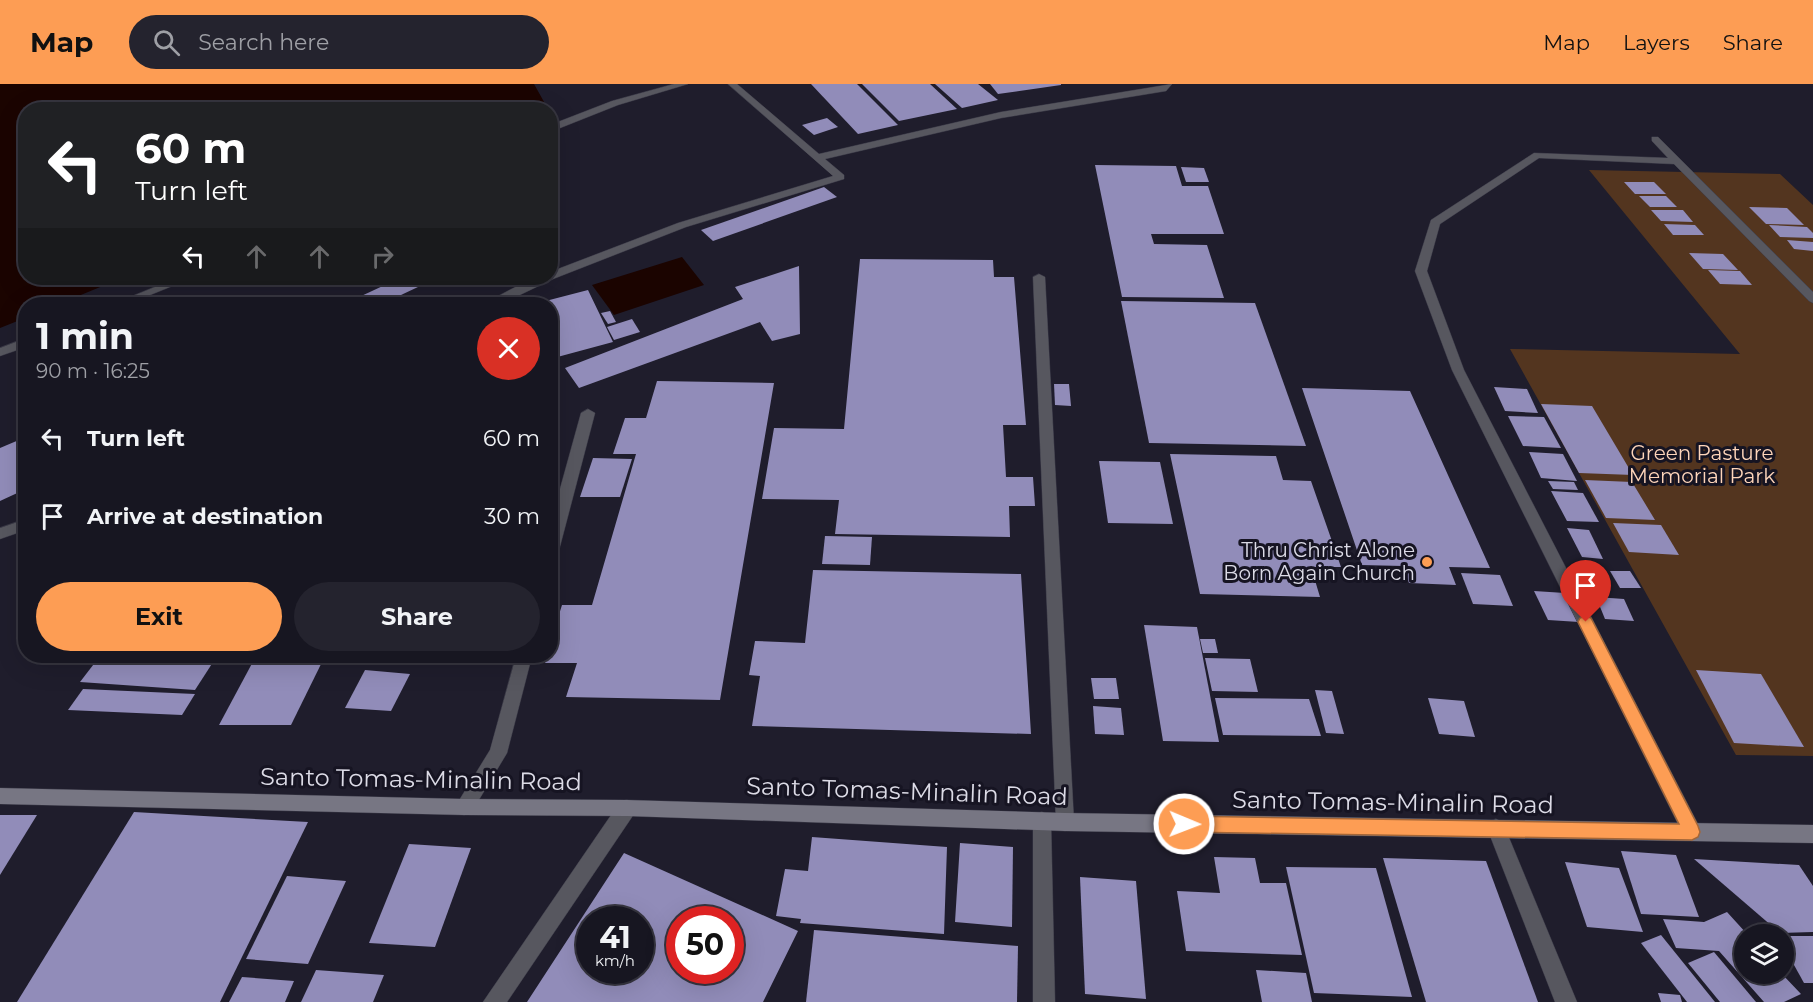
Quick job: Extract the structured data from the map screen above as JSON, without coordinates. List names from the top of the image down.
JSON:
{
  "streets": {
    "main road": ["Santo Tomas-Minalin Road"]
  },
  "parks": ["Green Pasture Memorial Park"],
  "places": ["Thru Christ Alone Born Again Church"],
  "page": {
    "header": "Map",
    "search": "Search here",
    "nav": ["Map", "Layers", "Share"],
    "turn": ["60 m", "Turn left"],
    "heading": ["1 min", "90 m · 16:25"],
    "list": [
      {
        "name": "Turn left",
        "value": "60 m"
      },
      {
        "name": "Arrive at destination",
        "value": "30 m"
      }
    ],
    "buttons": ["Exit", "Share"],
    "speed": "41 km/h",
    "limit": "50"
  }
}
